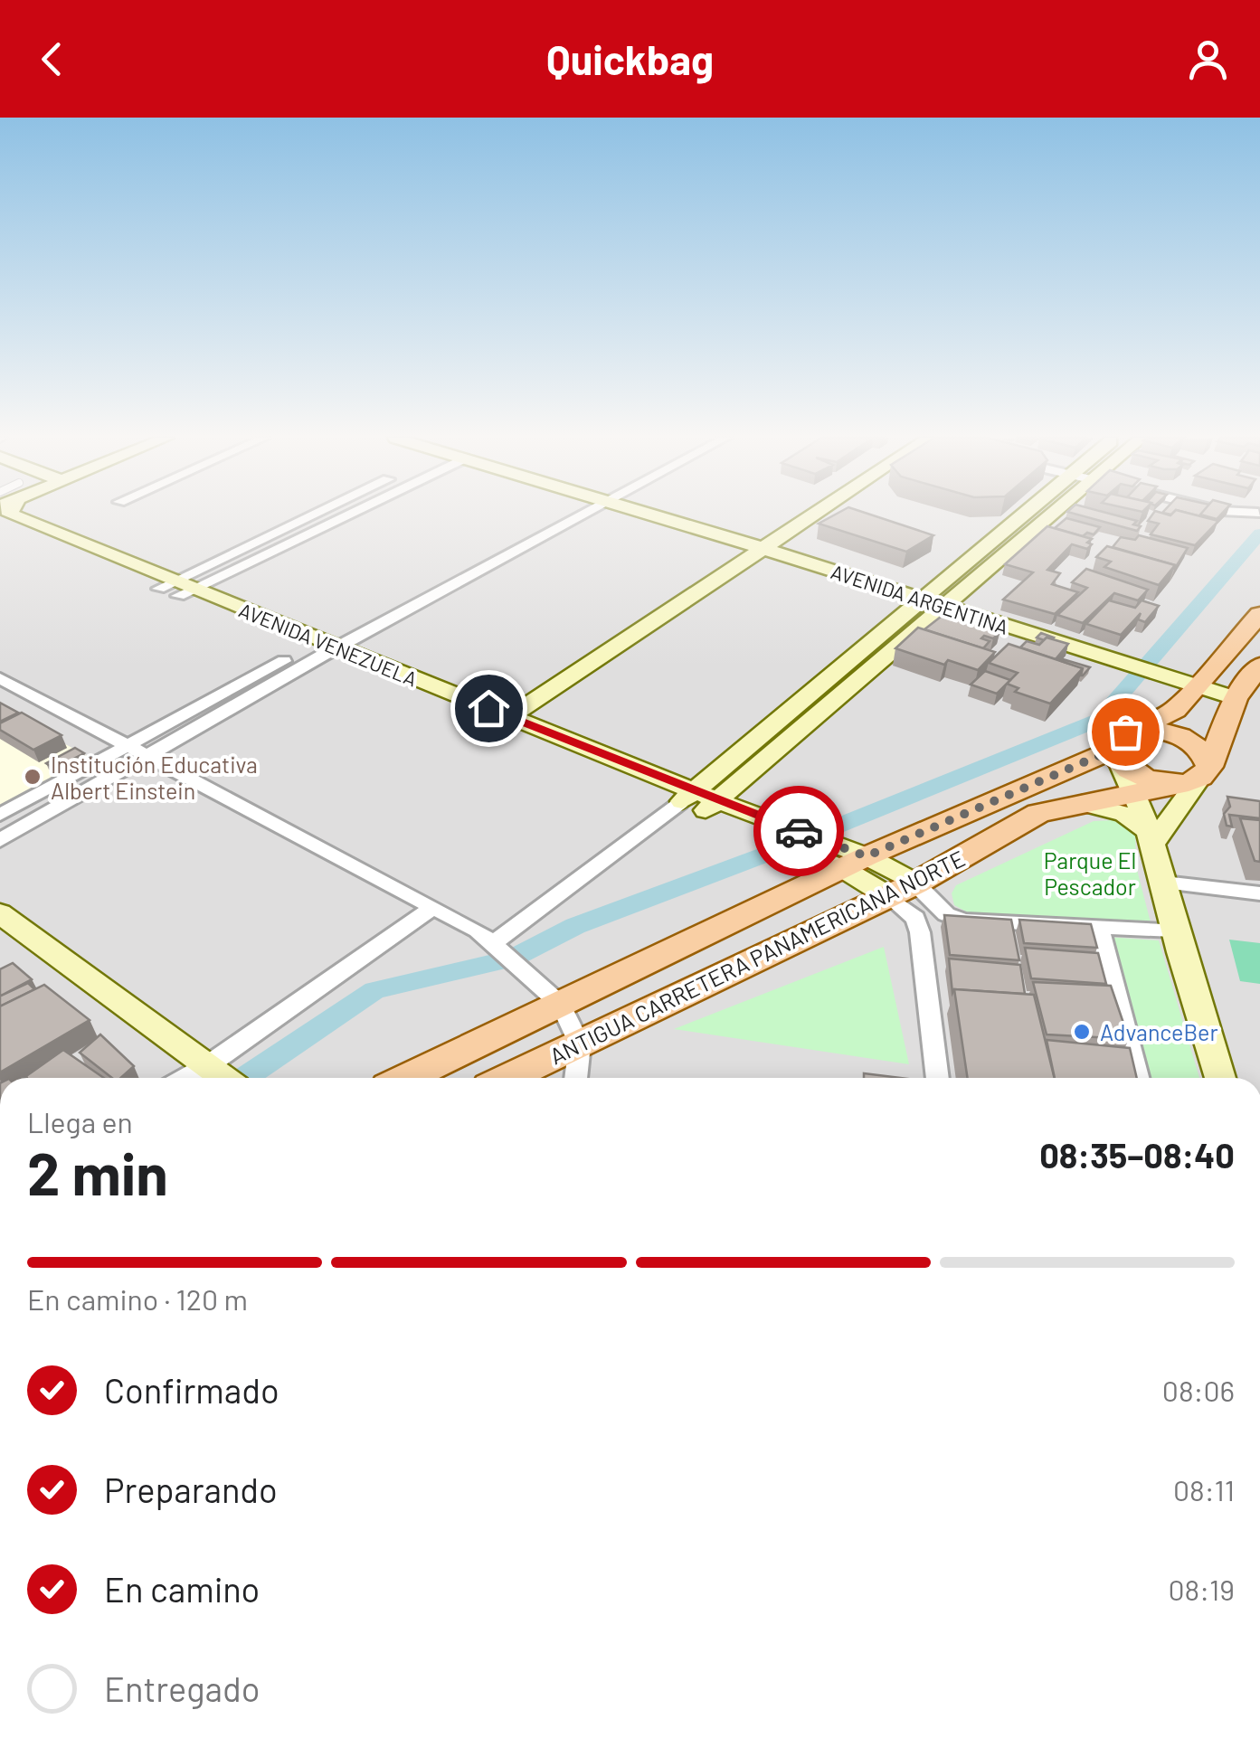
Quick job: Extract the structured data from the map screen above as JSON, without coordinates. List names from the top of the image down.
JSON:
{
  "streets": {
    "main road": ["ANTIGUA CARRETERA PANAMERICANA NORTE"],
    "street": ["AVENIDA ARGENTINA", "AVENIDA VENEZUELA"]
  },
  "crossings": [
    ["AVENIDA VENEZUELA", "ANTIGUA CARRETERA PANAMERICANA NORTE"]
  ],
  "parks": ["Parque El Pescador"],
  "places": ["Institución Educativa Albert Einstein", "AdvanceBer"],
  "page": {
    "header": "Quickbag",
    "heading": ["2 min", "Llega en", "08:35–08:40"],
    "bar": "En camino · 120 m",
    "list": [
      ["Confirmado", "08:06"],
      ["Preparando", "08:11"],
      ["En camino", "08:19"],
      "Entregado"
    ]
  }
}
